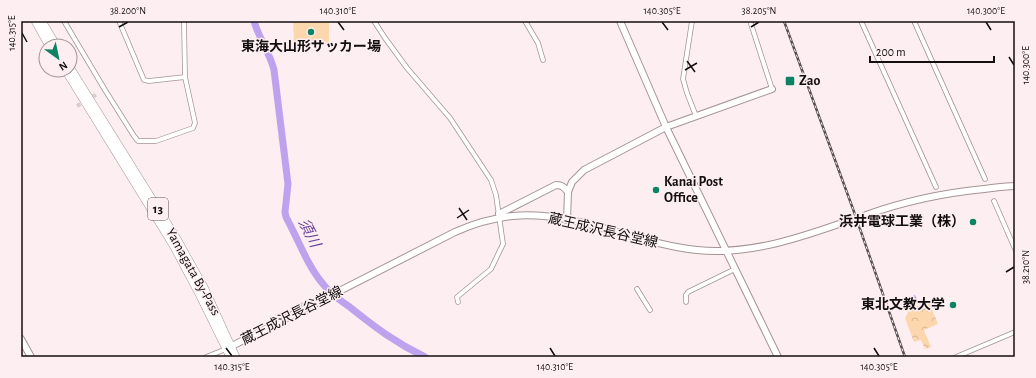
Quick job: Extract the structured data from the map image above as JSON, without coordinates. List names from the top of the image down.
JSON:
{
  "streets": {
    "highway": ["13", "Yamagata By-Pass"],
    "main road": ["蔵王成沢長谷堂線"]
  },
  "crossings": [
    ["蔵王成沢長谷堂線", "Yamagata By-Pass"]
  ],
  "water": ["須川"],
  "places": {
    "other": [
      "東海大山形サッカー場",
      "Kanai Post Office",
      "浜井電球工業（株）",
      "東北文教大学"
    ],
    "transit": ["Zao"]
  },
  "scale_bar": "200 m",
  "north": "bottom right",
  "coordinates": [
    "38.200°N",
    "140.310°E",
    "140.305°E",
    "38.205°N",
    "140.300°E",
    "140.315°E",
    "38.210°N"
  ]
}
